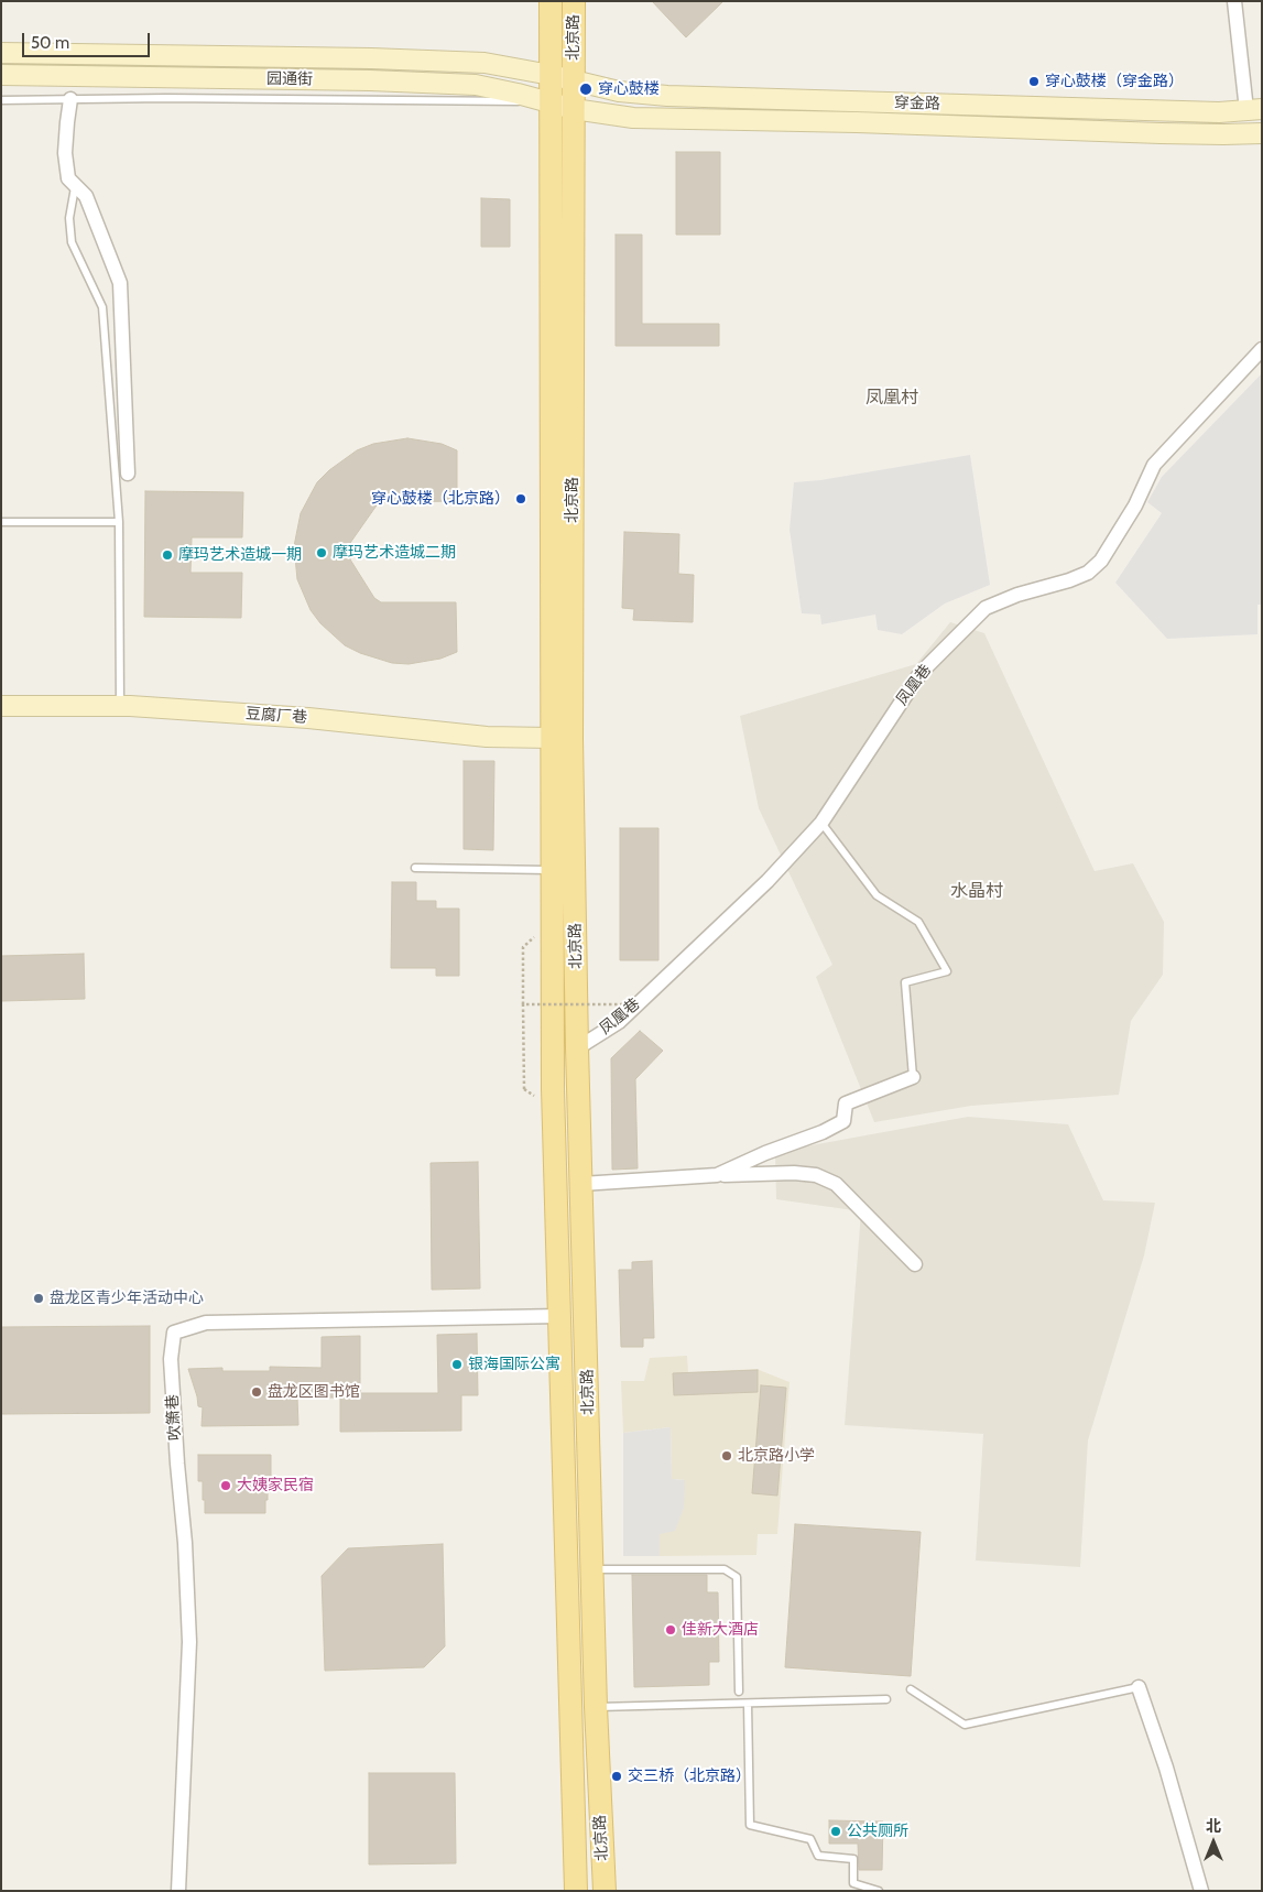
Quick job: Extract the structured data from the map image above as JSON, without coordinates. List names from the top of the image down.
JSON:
{
  "streets": {
    "main road": [
      "北京路",
      "园通街",
      "穿金路",
      "豆腐厂巷"
    ],
    "street": ["凤凰巷", "吹箫巷"]
  },
  "crossings": [
    ["北京路", "园通街"],
    ["北京路", "穿金路"],
    ["北京路", "凤凰巷"],
    ["北京路", "豆腐厂巷"],
    ["北京路", "吹箫巷"],
    ["园通街", "穿金路"]
  ],
  "districts": ["凤凰村", "水晶村"],
  "places": [
    "穿心鼓楼（穿金路）",
    "穿心鼓楼",
    "穿心鼓楼（北京路）",
    "摩玛艺术造城二期",
    "摩玛艺术造城一期",
    "盘龙区青少年活动中心",
    "银海国际公寓",
    "盘龙区图书馆",
    "北京路小学",
    "大姨家民宿",
    "佳新大酒店",
    "交三桥（北京路）",
    "公共厕所"
  ],
  "scale_bar": "50 m",
  "north": "top"
}
